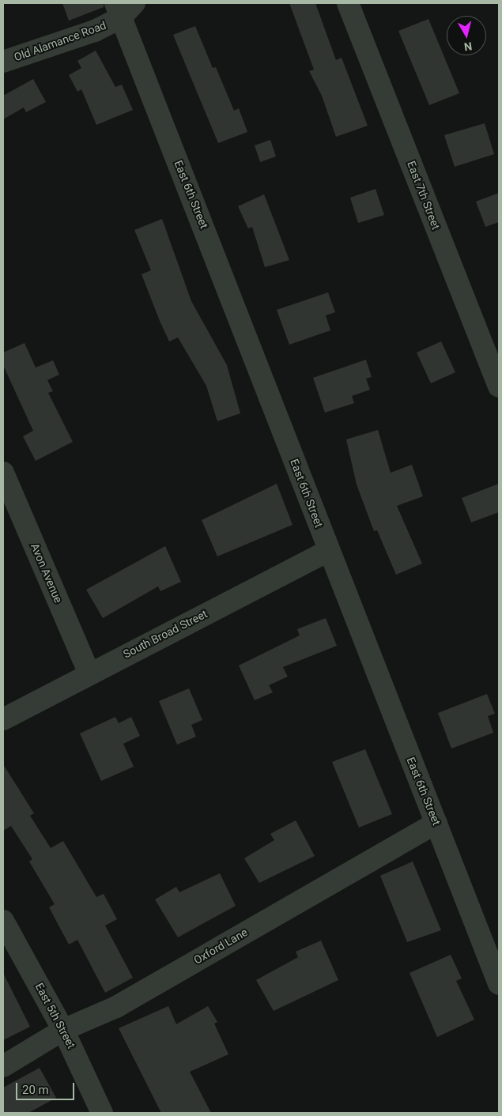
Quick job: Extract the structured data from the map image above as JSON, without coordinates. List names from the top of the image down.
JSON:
{
  "streets": {
    "street": [
      "Old Alamance Road",
      "East 6th Street",
      "East 7th Street",
      "Avon Avenue",
      "South Broad Street",
      "Oxford Lane",
      "East 5th Street"
    ]
  },
  "crossings": [
    ["Old Alamance Road", "East 6th Street"],
    ["East 6th Street", "South Broad Street"],
    ["East 6th Street", "Oxford Lane"],
    ["Avon Avenue", "South Broad Street"],
    ["Oxford Lane", "East 5th Street"]
  ],
  "scale_bar": "20 m",
  "north": "bottom"
}
